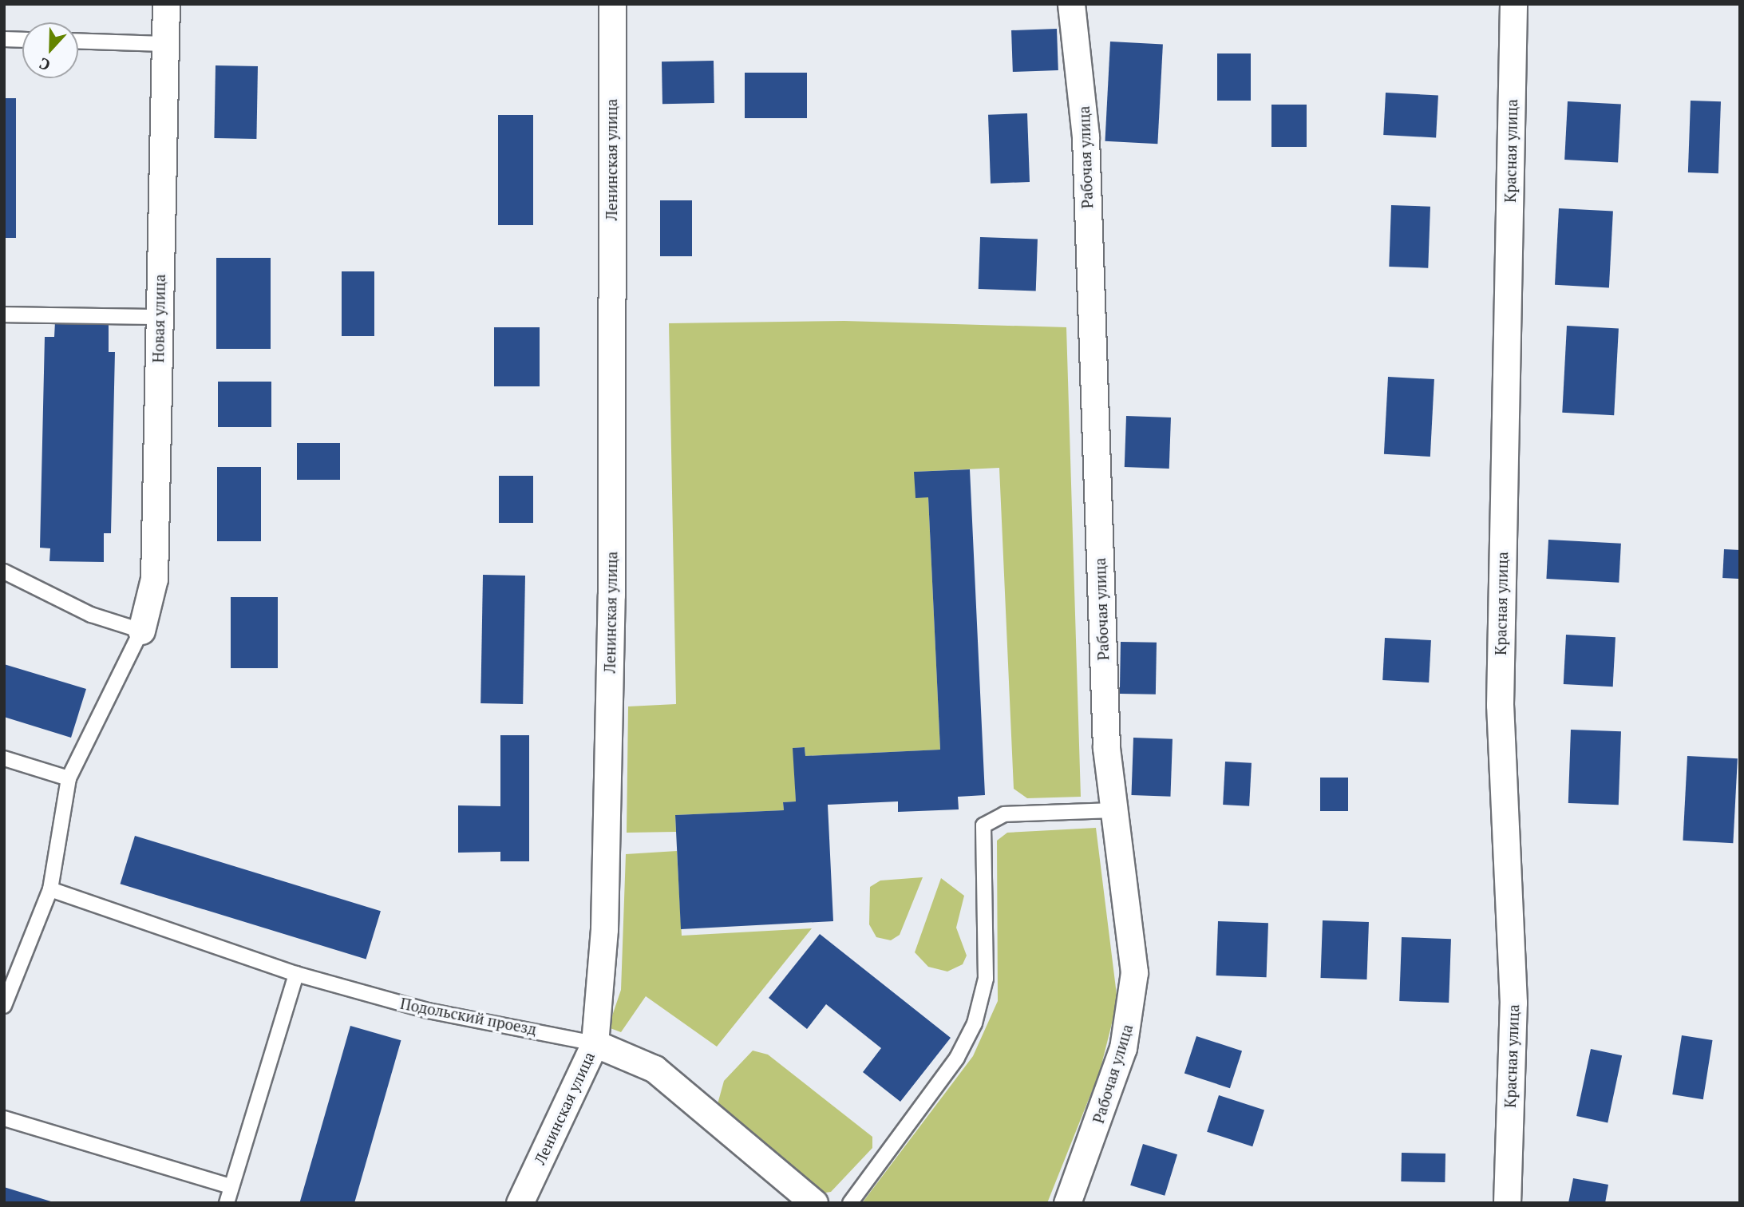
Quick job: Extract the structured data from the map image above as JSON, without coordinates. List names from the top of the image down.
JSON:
{
  "streets": {
    "street": [
      "Красная улица",
      "Рабочая улица",
      "Ленинская улица",
      "Новая улица",
      "Подольский проезд"
    ]
  },
  "crossings": [
    ["Ленинская улица", "Подольский проезд"]
  ],
  "north": "bottom"
}
